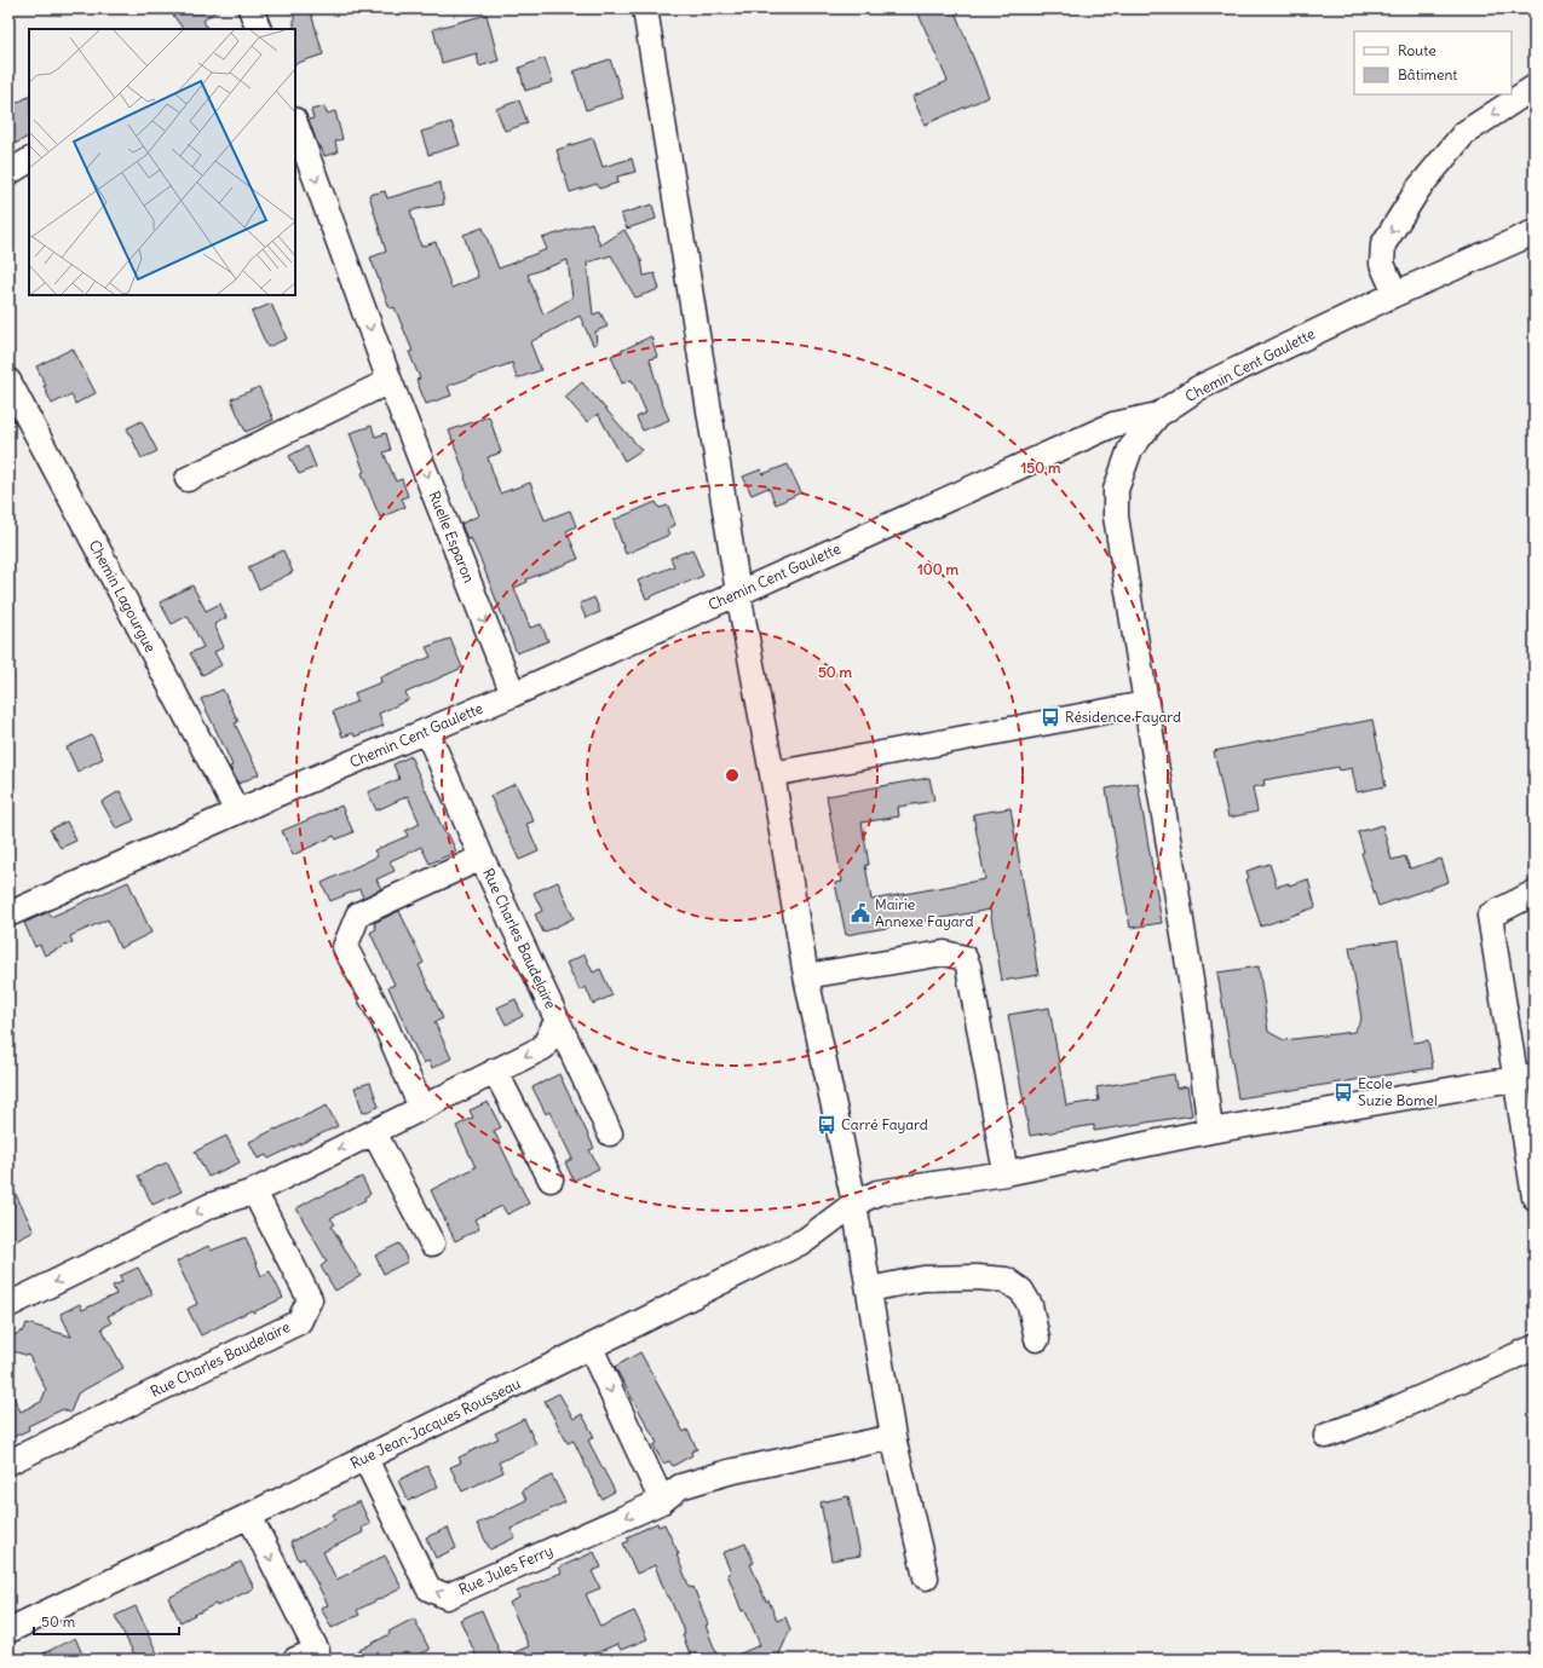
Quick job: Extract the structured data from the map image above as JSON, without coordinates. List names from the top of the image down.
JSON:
{
  "streets": {
    "street": [
      "Chemin Cent Gaulette",
      "Ruelle Esparon",
      "Chemin Lagourgue",
      "Rue Charles Baudelaire",
      "Rue Jean-Jacques Rousseau",
      "Rue Jules Ferry"
    ]
  },
  "crossings": [
    ["Chemin Cent Gaulette", "Ruelle Esparon"],
    ["Chemin Cent Gaulette", "Chemin Lagourgue"],
    ["Chemin Cent Gaulette", "Rue Charles Baudelaire"],
    ["Rue Jean-Jacques Rousseau", "Rue Jules Ferry"]
  ],
  "one_way": ["Ruelle Esparon"],
  "places": {
    "bus stop": ["Résidence Fayard", "Ecole Suzie Bomel", "Carré Fayard"],
    "public building": ["Mairie Annexe Fayard"]
  },
  "legend": ["Route", "Bâtiment"],
  "scale_bar": "50 m",
  "rings": ["150 m", "100 m", "50 m"]
}
